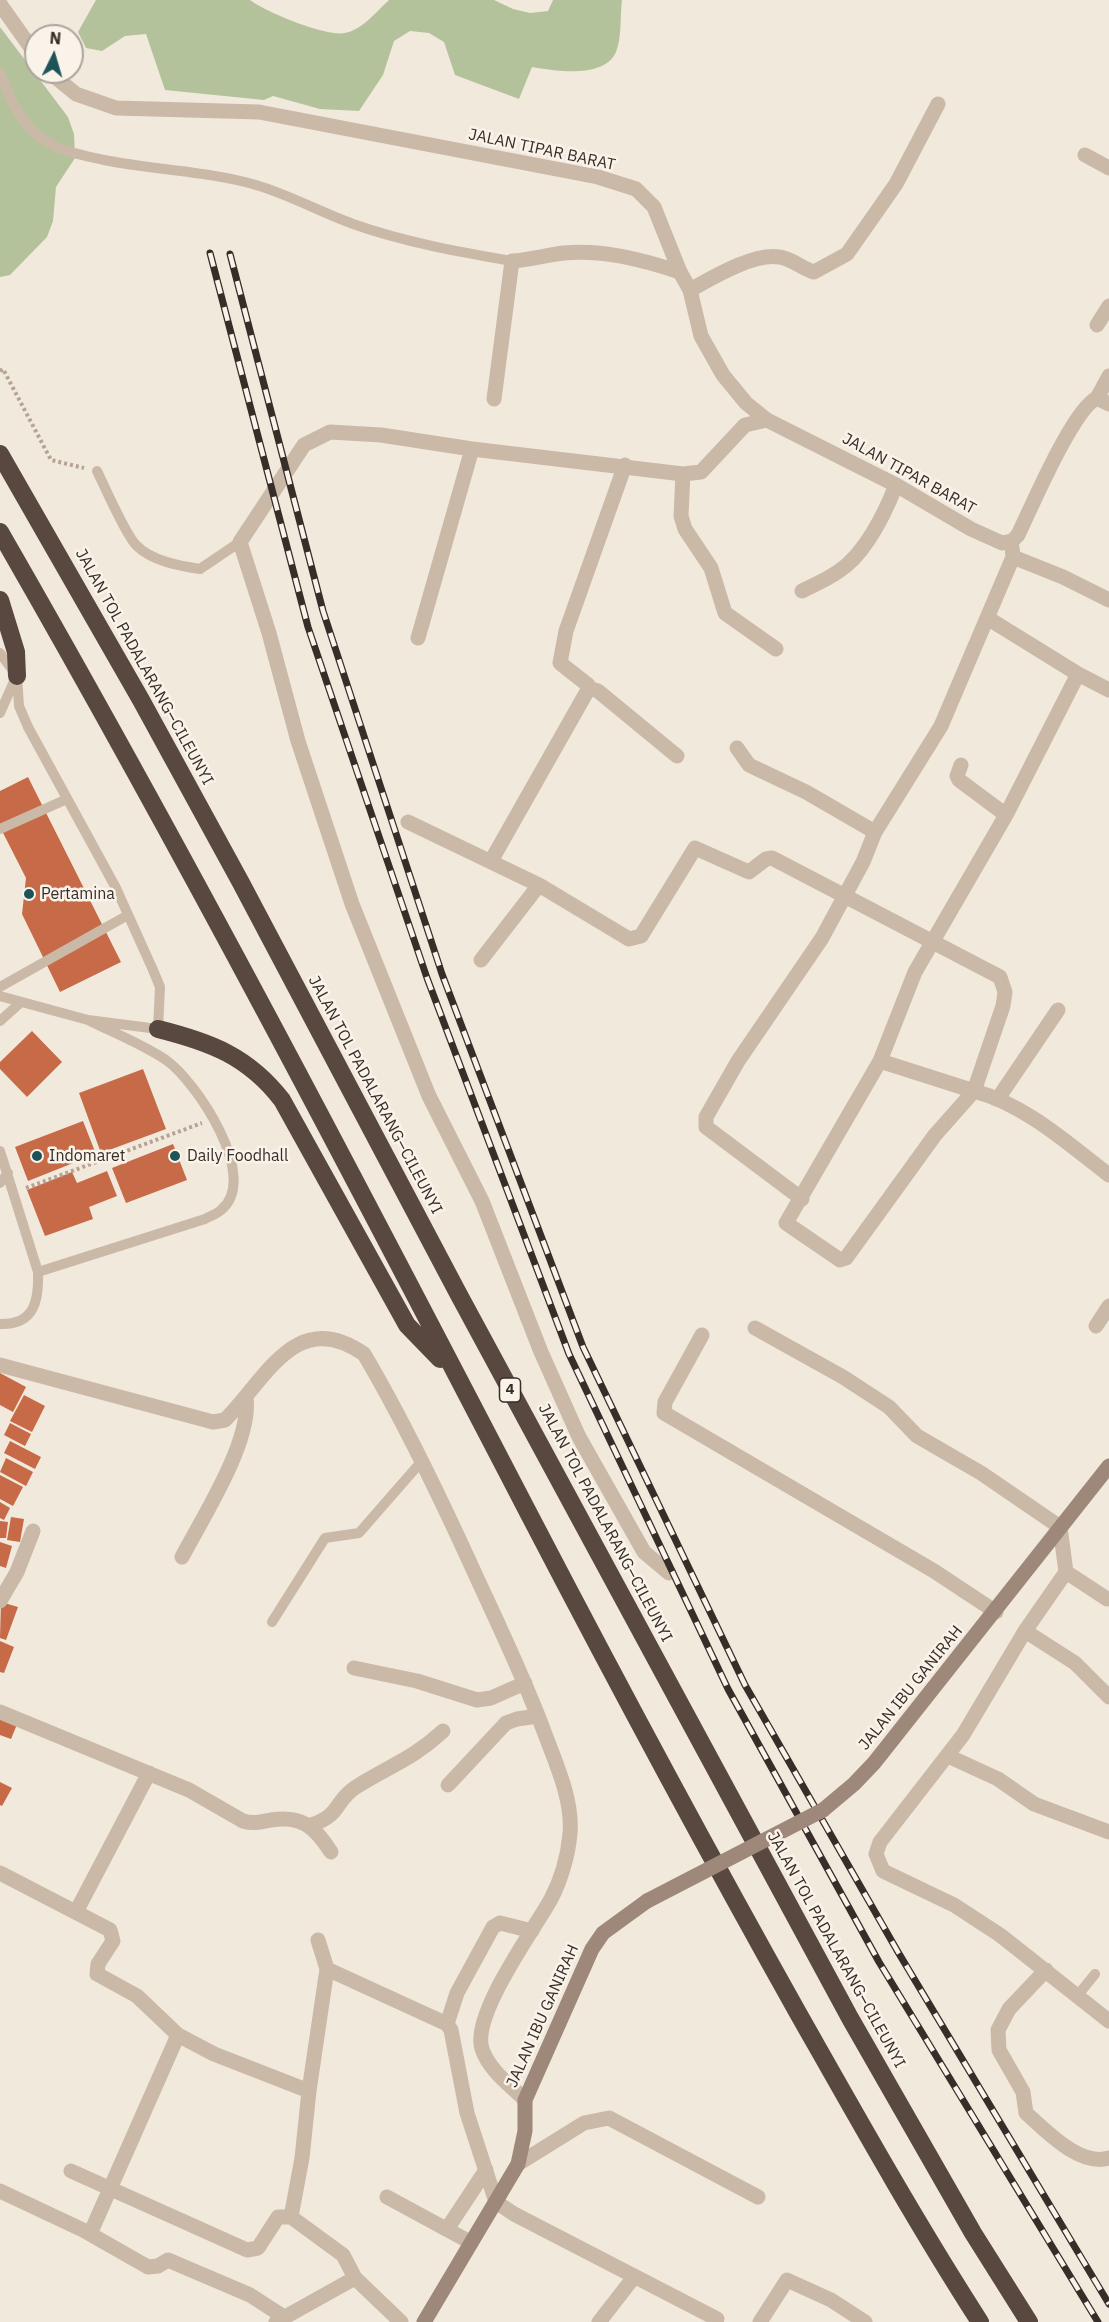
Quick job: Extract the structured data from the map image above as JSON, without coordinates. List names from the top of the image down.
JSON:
{
  "streets": {
    "highway": ["JALAN TOL PADALARANG–CILEUNYI", "4"],
    "main road": ["JALAN IBU GANIRAH"],
    "street": ["JALAN TIPAR BARAT"]
  },
  "places": ["Pertamina", "Indomaret", "Daily Foodhall"],
  "north": "top"
}
